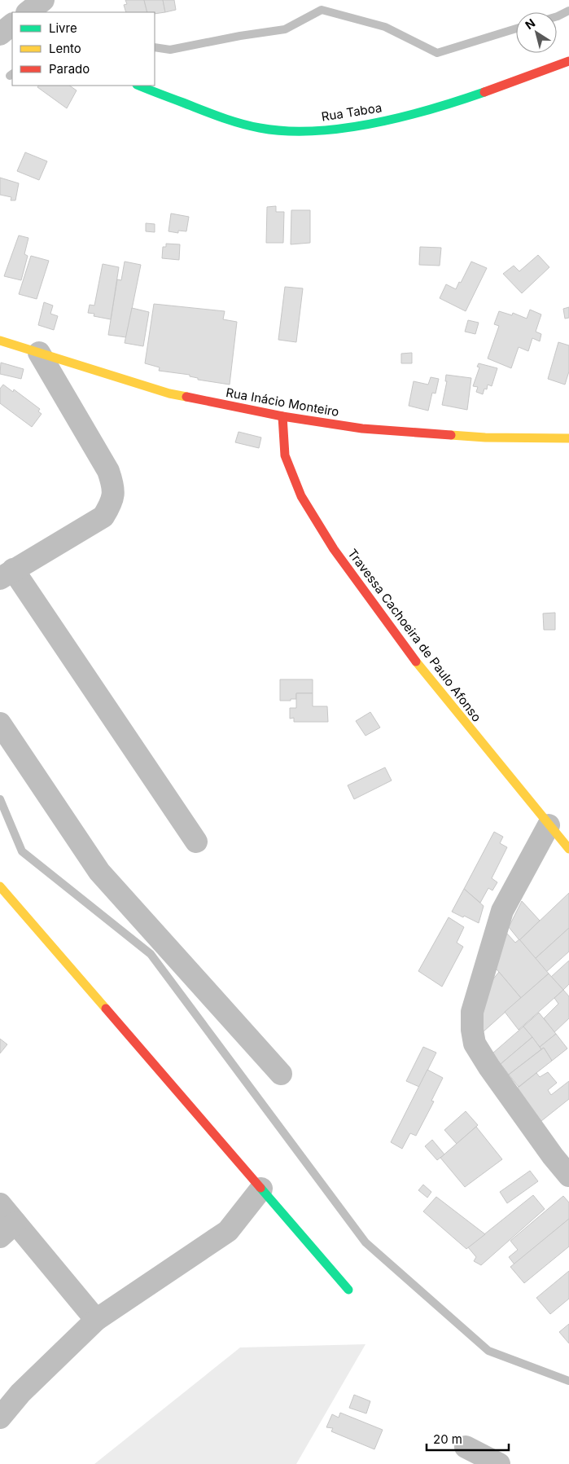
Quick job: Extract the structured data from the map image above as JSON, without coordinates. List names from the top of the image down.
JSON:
{
  "streets": {
    "street": ["Rua Taboa", "Rua Inácio Monteiro", "Travessa Cachoeira de Paulo Afonso"]
  },
  "crossings": [
    ["Rua Inácio Monteiro", "Travessa Cachoeira de Paulo Afonso"]
  ],
  "legend": ["Livre", "Lento", "Parado"],
  "scale_bar": "20 m",
  "north": "top left"
}
